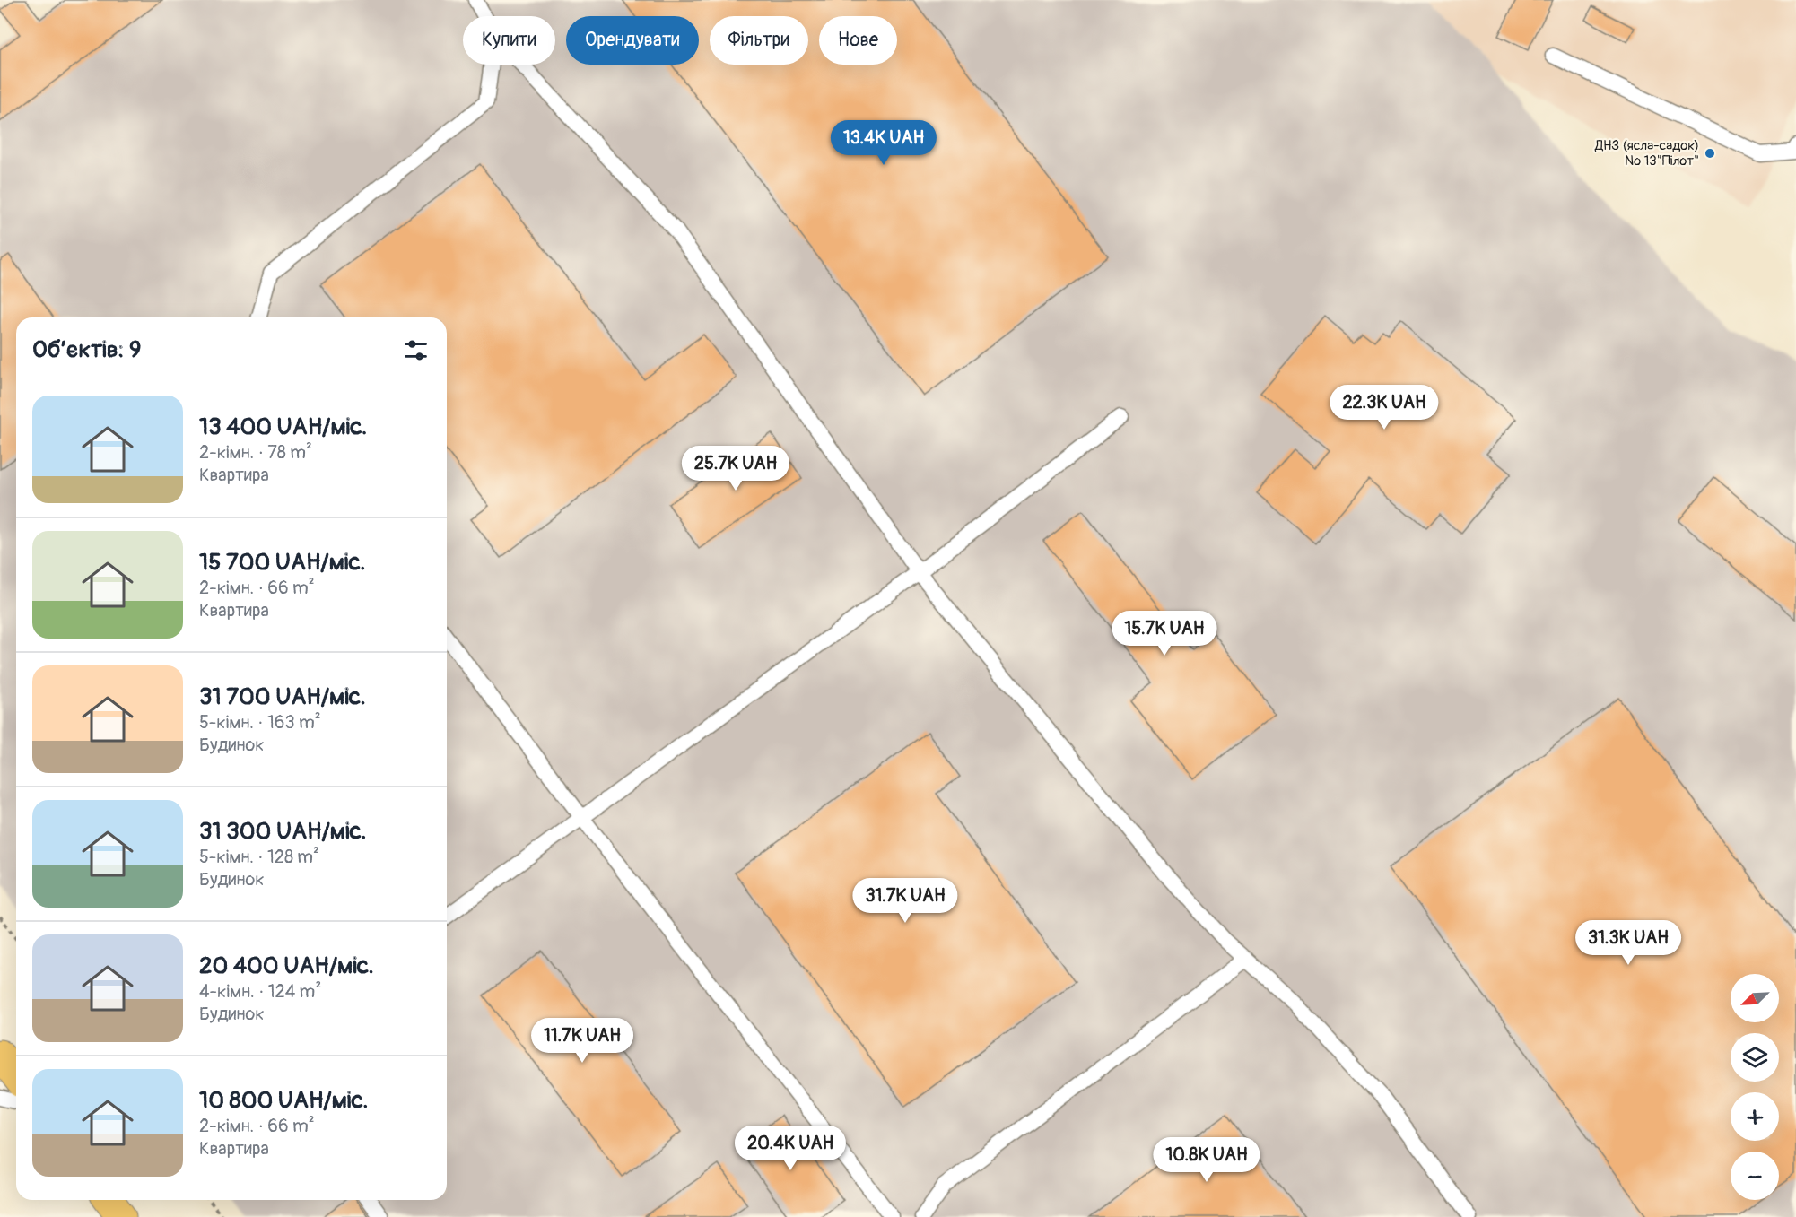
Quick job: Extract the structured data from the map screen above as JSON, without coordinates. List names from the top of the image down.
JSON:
{
  "places": ["ДНЗ (ясла-садок) № 13\"Пілот\""],
  "north": "bottom left",
  "page": {
    "chip": [
      "Купити",
      "Орендувати",
      "Фільтри",
      "Нове"
    ],
    "price": [
      "13.4K UAH",
      "22.3K UAH",
      "25.7K UAH",
      "15.7K UAH",
      "31.7K UAH",
      "31.3K UAH",
      "11.7K UAH",
      "20.4K UAH",
      "10.8K UAH"
    ],
    "heading": "Об’єктів: 9",
    "list": [
      {
        "name": "13 400 UAH/міс.",
        "note": "2-кімн. · 78 m² · Квартира"
      },
      {
        "name": "15 700 UAH/міс.",
        "note": "2-кімн. · 66 m² · Квартира"
      },
      {
        "name": "31 700 UAH/міс.",
        "note": "5-кімн. · 163 m² · Будинок"
      },
      {
        "name": "31 300 UAH/міс.",
        "note": "5-кімн. · 128 m² · Будинок"
      },
      {
        "name": "20 400 UAH/міс.",
        "note": "4-кімн. · 124 m² · Будинок"
      },
      {
        "name": "10 800 UAH/міс.",
        "note": "2-кімн. · 66 m² · Квартира"
      }
    ],
    "map_buttons": ["+", "−"]
  }
}
